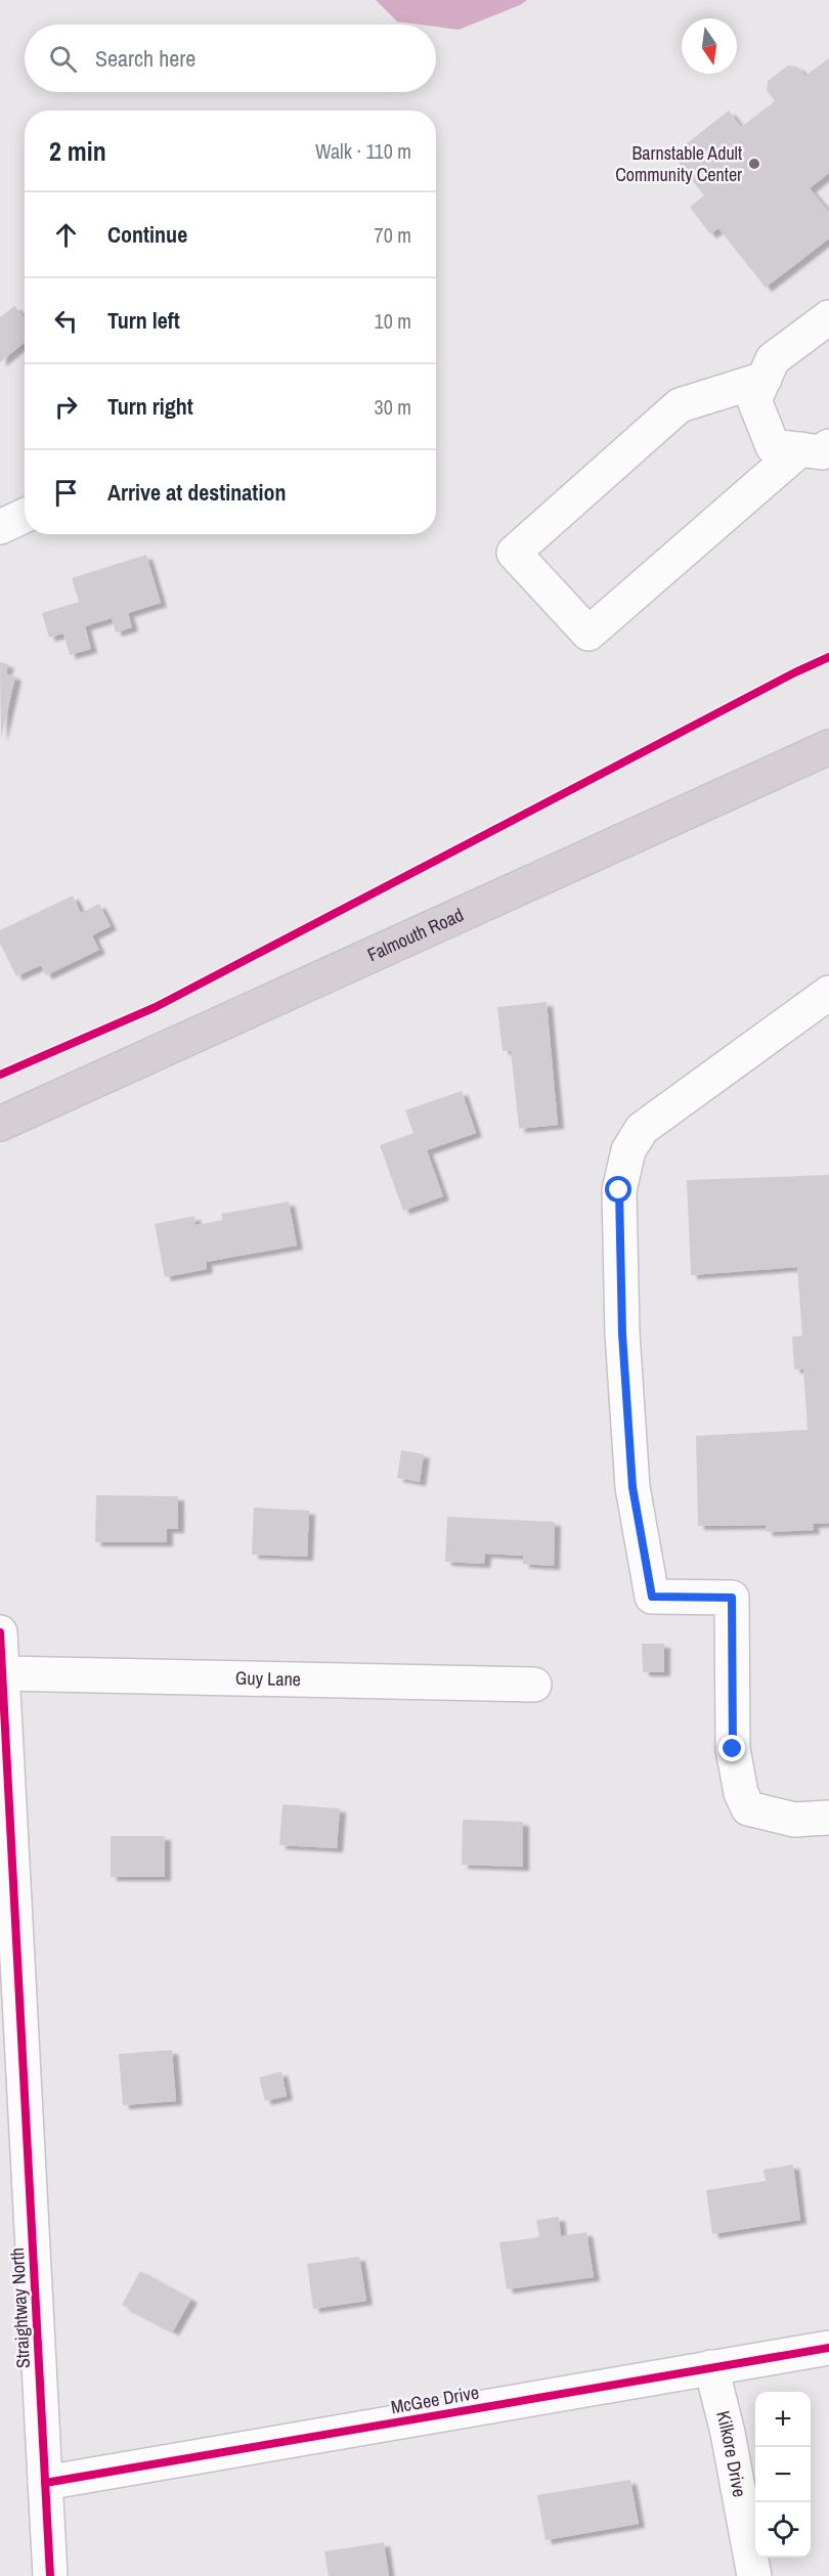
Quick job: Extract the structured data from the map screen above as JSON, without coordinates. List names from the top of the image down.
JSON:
{
  "streets": {
    "main road": ["Falmouth Road"],
    "street": [
      "Guy Lane",
      "Straightway North",
      "McGee Drive",
      "Kilkore Drive"
    ]
  },
  "crossings": [
    ["Guy Lane", "Straightway North"],
    ["Straightway North", "McGee Drive"],
    ["McGee Drive", "Kilkore Drive"]
  ],
  "places": ["Barnstable Adult Community Center"],
  "north": "bottom",
  "page": {
    "search": "Search here",
    "heading": ["2 min", "Walk · 110 m"],
    "list": [
      ["Continue", "70 m"],
      ["Turn left", "10 m"],
      ["Turn right", "30 m"],
      "Arrive at destination"
    ],
    "map_buttons": ["+", "−"]
  }
}
